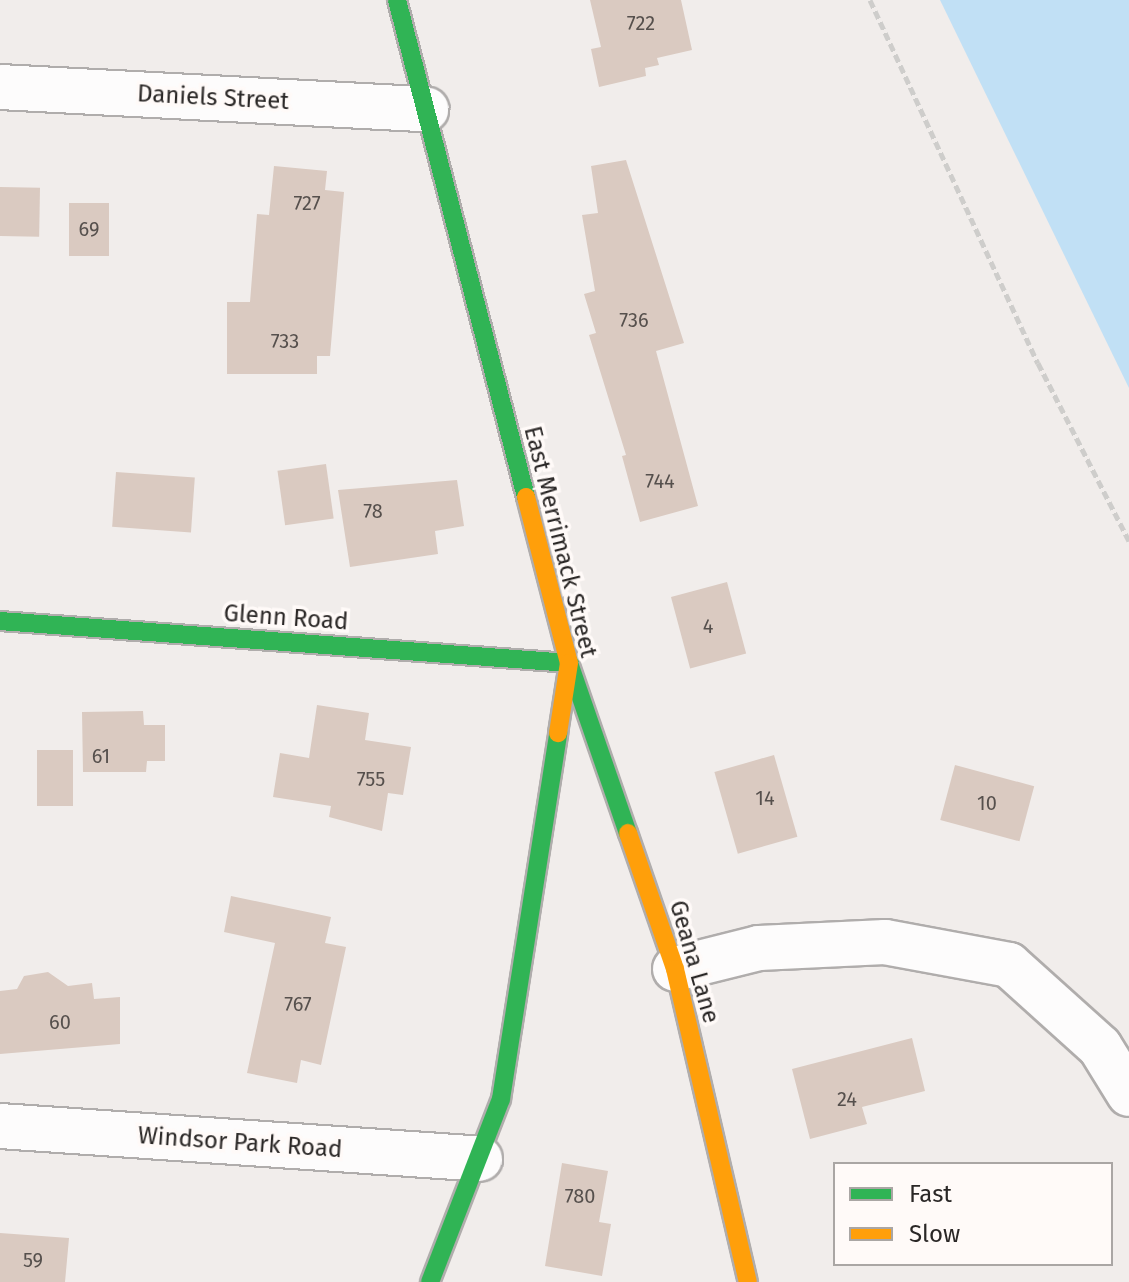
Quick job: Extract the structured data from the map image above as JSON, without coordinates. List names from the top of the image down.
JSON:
{
  "streets": {
    "street": [
      "Daniels Street",
      "East Merrimack Street",
      "Glenn Road",
      "Geana Lane",
      "Windsor Park Road"
    ]
  },
  "crossings": [
    ["Daniels Street", "East Merrimack Street"],
    ["East Merrimack Street", "Glenn Road"],
    ["East Merrimack Street", "Geana Lane"],
    ["East Merrimack Street", "Windsor Park Road"],
    ["Glenn Road", "Geana Lane"]
  ],
  "house_numbers": [
    "722",
    "727",
    "69",
    "736",
    "733",
    "744",
    "78",
    "4",
    "61",
    "755",
    "14",
    "10",
    "767",
    "60",
    "24",
    "780",
    "59"
  ],
  "legend": ["Fast", "Slow"]
}
